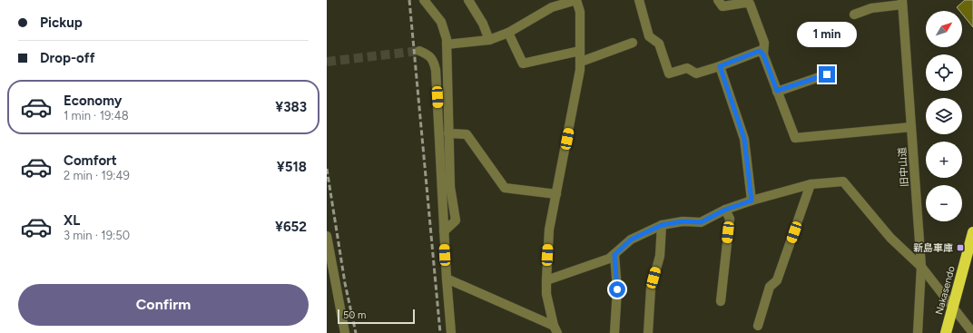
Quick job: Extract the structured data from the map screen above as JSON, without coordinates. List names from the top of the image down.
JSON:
{
  "streets": {
    "highway": ["Nakasendo"],
    "street": ["旧中山道"]
  },
  "places": {
    "transit": ["新島車庫"]
  },
  "scale_bar": "50 m",
  "north": "top right",
  "page": {
    "banner": ["Pickup", "Drop-off"],
    "map_buttons": ["+", "−"],
    "bubble": "1 min",
    "list": [
      {
        "name": "Economy",
        "note": "1 min · 19:48",
        "value": "¥383"
      },
      {
        "name": "Comfort",
        "note": "2 min · 19:49",
        "value": "¥518"
      },
      {
        "name": "XL",
        "note": "3 min · 19:50",
        "value": "¥652"
      }
    ],
    "buttons": "Confirm",
    "scale": "50 m"
  }
}
